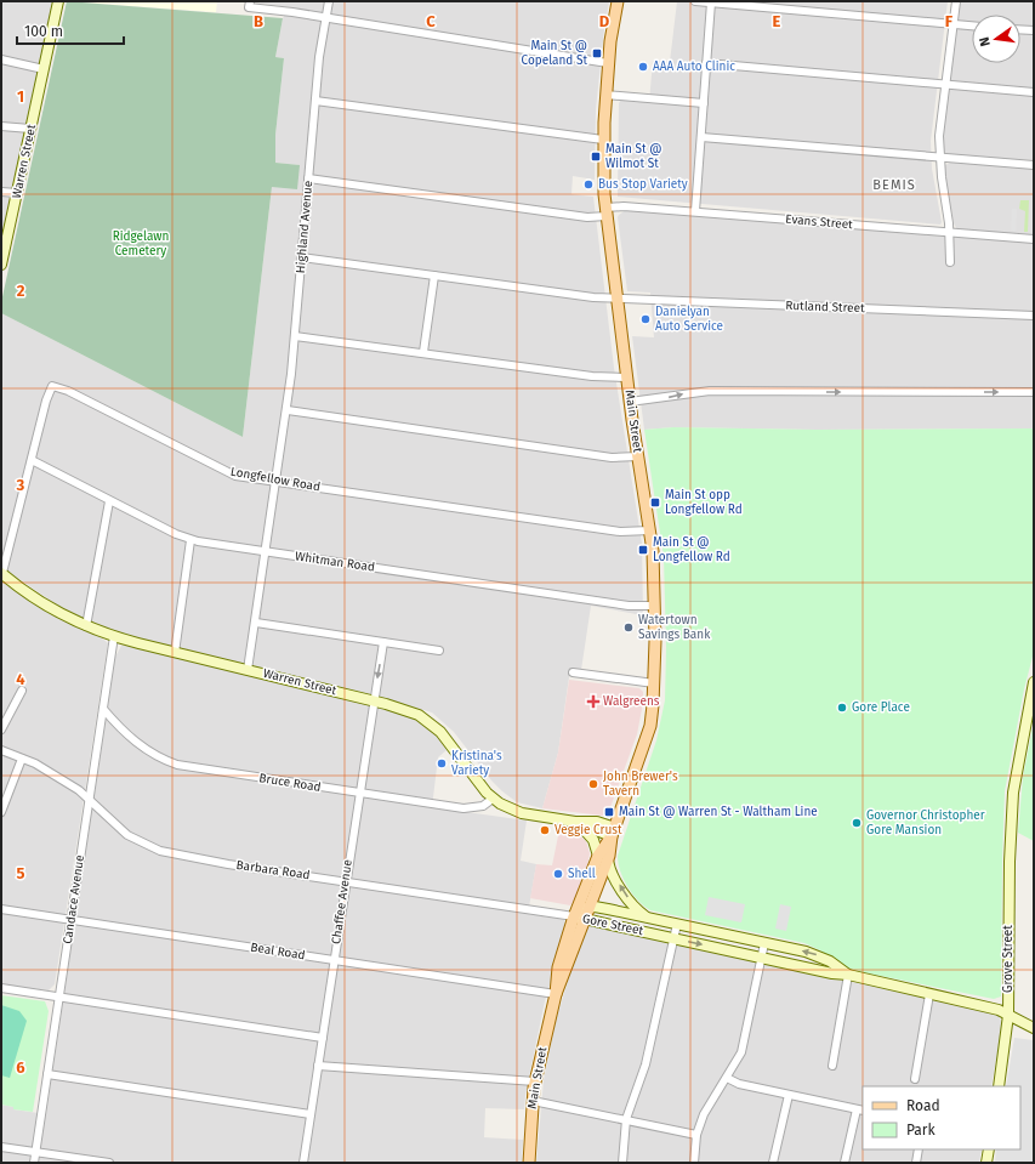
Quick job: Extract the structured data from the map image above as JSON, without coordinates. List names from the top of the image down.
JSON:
{
  "streets": {
    "main road": ["Main Street"],
    "street": [
      "Warren Street",
      "Evans Street",
      "Highland Avenue",
      "Rutland Street",
      "Longfellow Road",
      "Whitman Road",
      "Bruce Road",
      "Barbara Road",
      "Candace Avenue",
      "Chaffee Avenue",
      "Gore Street",
      "Beal Road",
      "Grove Street"
    ]
  },
  "crossings": [
    ["Warren Street", "Highland Avenue"],
    ["Warren Street", "Main Street"],
    ["Warren Street", "Longfellow Road"],
    ["Warren Street", "Bruce Road"],
    ["Warren Street", "Candace Avenue"],
    ["Warren Street", "Chaffee Avenue"],
    ["Evans Street", "Highland Avenue"],
    ["Evans Street", "Main Street"],
    ["Highland Avenue", "Rutland Street"],
    ["Highland Avenue", "Longfellow Road"],
    ["Highland Avenue", "Whitman Road"],
    ["Rutland Street", "Main Street"],
    ["Main Street", "Longfellow Road"],
    ["Main Street", "Whitman Road"],
    ["Main Street", "Barbara Road"],
    ["Main Street", "Gore Street"],
    ["Main Street", "Beal Road"],
    ["Longfellow Road", "Whitman Road"],
    ["Bruce Road", "Candace Avenue"],
    ["Bruce Road", "Chaffee Avenue"],
    ["Barbara Road", "Candace Avenue"],
    ["Barbara Road", "Chaffee Avenue"],
    ["Barbara Road", "Gore Street"],
    ["Candace Avenue", "Beal Road"],
    ["Chaffee Avenue", "Beal Road"],
    ["Gore Street", "Grove Street"]
  ],
  "districts": ["BEMIS"],
  "parks": ["Ridgelawn Cemetery"],
  "places": {
    "transit": [
      "Main St @ Copeland St",
      "Main St @ Wilmot St",
      "Main St opp Longfellow Rd",
      "Main St @ Longfellow Rd",
      "Main St @ Warren St - Waltham Line"
    ],
    "other": [
      "AAA Auto Clinic",
      "Bus Stop Variety",
      "Danielyan Auto Service",
      "Watertown Savings Bank",
      "Gore Place",
      "Kristina's Variety",
      "John Brewer's Tavern",
      "Governor Christopher Gore Mansion",
      "Veggie Crust",
      "Shell"
    ],
    "health": ["Walgreens"]
  },
  "legend": ["Road", "Park"],
  "scale_bar": "100 m",
  "north": "left",
  "grid": {
    "columns": [
      "B",
      "C",
      "D",
      "E",
      "F"
    ],
    "rows": [
      "1",
      "2",
      "3",
      "4",
      "5",
      "6"
    ]
  }
}
